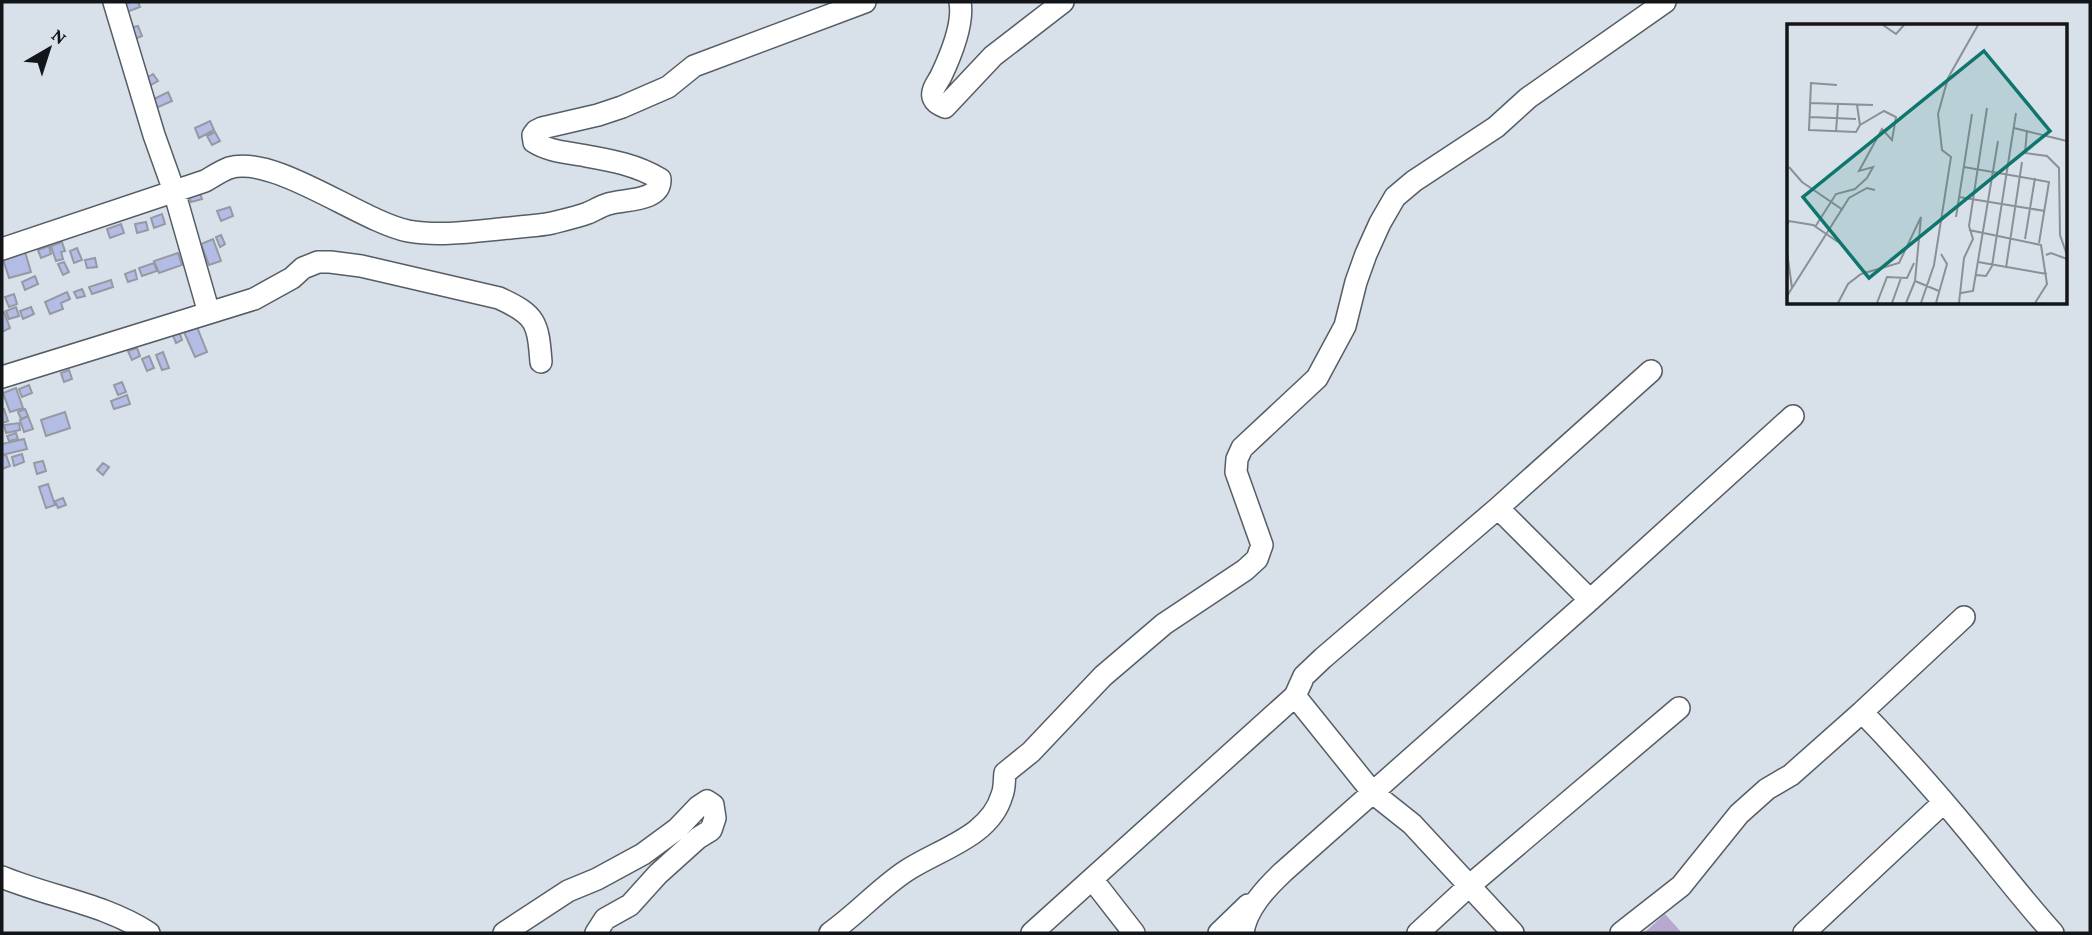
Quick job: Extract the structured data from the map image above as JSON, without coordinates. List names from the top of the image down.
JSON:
{
  "north": "top right"
}
